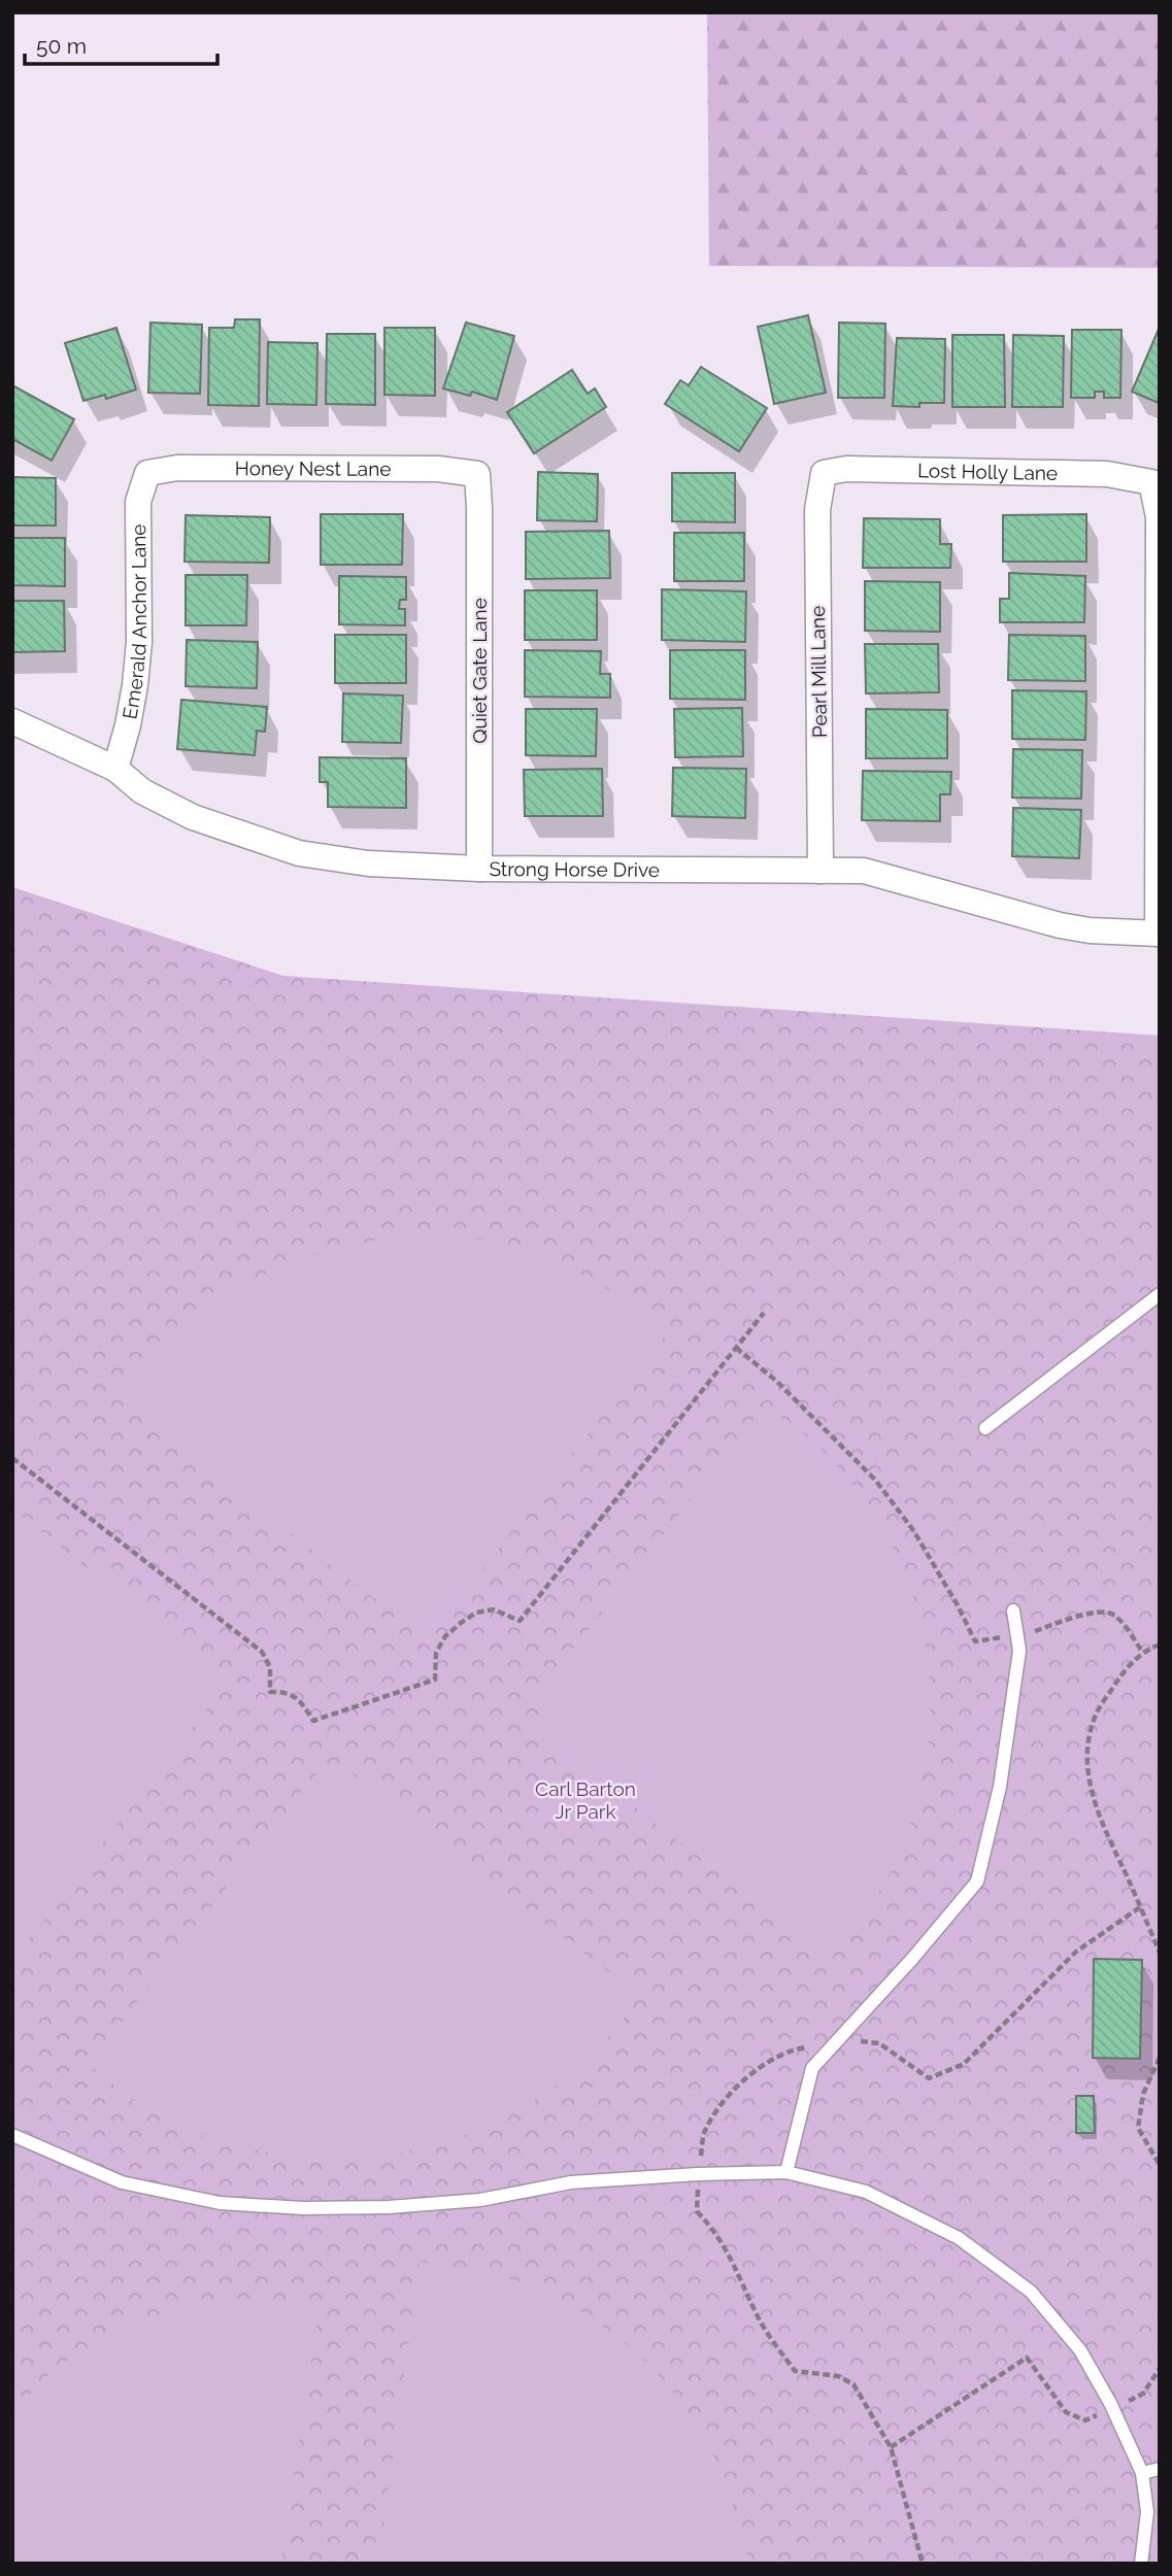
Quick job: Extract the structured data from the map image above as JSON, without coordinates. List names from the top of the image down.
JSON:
{
  "streets": {
    "street": [
      "Honey Nest Lane",
      "Lost Holly Lane",
      "Emerald Anchor Lane",
      "Quiet Gate Lane",
      "Pearl Mill Lane",
      "Strong Horse Drive"
    ]
  },
  "crossings": [
    ["Honey Nest Lane", "Emerald Anchor Lane"],
    ["Honey Nest Lane", "Quiet Gate Lane"],
    ["Lost Holly Lane", "Pearl Mill Lane"],
    ["Lost Holly Lane", "Strong Horse Drive"],
    ["Emerald Anchor Lane", "Strong Horse Drive"],
    ["Quiet Gate Lane", "Strong Horse Drive"],
    ["Pearl Mill Lane", "Strong Horse Drive"]
  ],
  "parks": ["Carl Barton Jr Park"],
  "scale_bar": "50 m"
}
